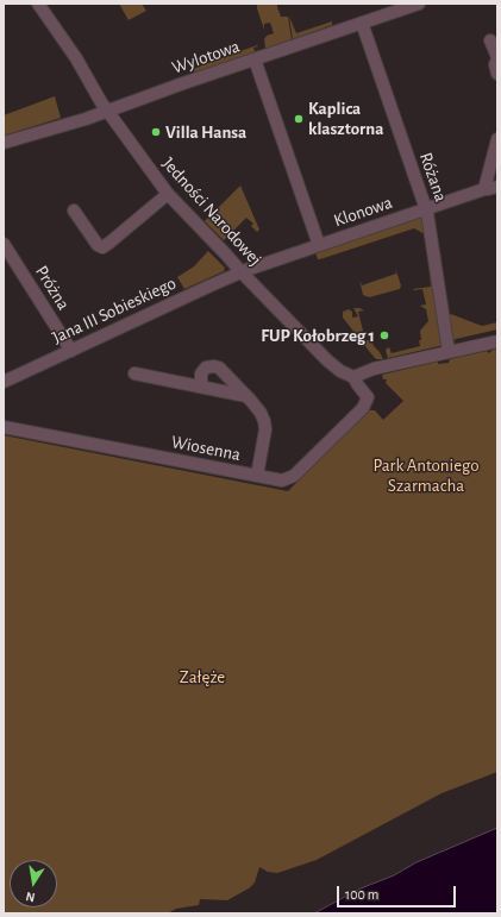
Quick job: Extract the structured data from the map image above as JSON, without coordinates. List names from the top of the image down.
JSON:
{
  "streets": {
    "street": [
      "Wylotowa",
      "Różana",
      "Jedności Narodowej",
      "Klonowa",
      "Próżna",
      "Jana III Sobieskiego",
      "Wiosenna"
    ]
  },
  "crossings": [
    ["Wylotowa", "Różana"],
    ["Wylotowa", "Jedności Narodowej"],
    ["Różana", "Klonowa"],
    ["Jedności Narodowej", "Klonowa"],
    ["Jedności Narodowej", "Jana III Sobieskiego"],
    ["Jedności Narodowej", "Wiosenna"],
    ["Klonowa", "Jana III Sobieskiego"],
    ["Próżna", "Jana III Sobieskiego"]
  ],
  "parks": ["Park Antoniego Szarmacha", "Załęże"],
  "places": ["Kaplica klasztorna", "Villa Hansa", "FUP Kołobrzeg 1"],
  "scale_bar": "100 m",
  "north": "bottom"
}
